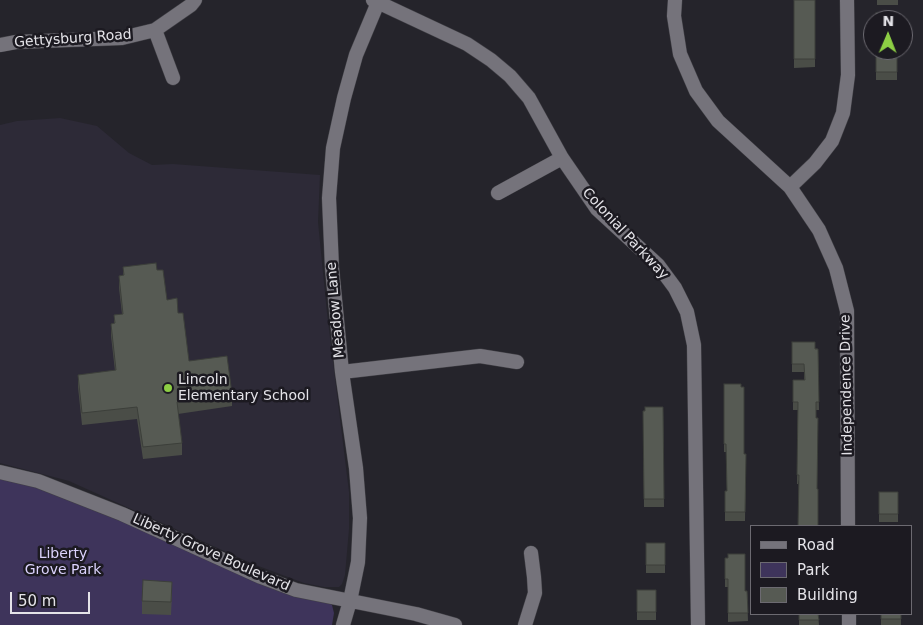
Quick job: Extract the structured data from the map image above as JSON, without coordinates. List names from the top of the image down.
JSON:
{
  "streets": {
    "street": [
      "Gettysburg Road",
      "Colonial Parkway",
      "Meadow Lane",
      "Independence Drive",
      "Liberty Grove Boulevard"
    ]
  },
  "crossings": [
    ["Colonial Parkway", "Meadow Lane"],
    ["Meadow Lane", "Liberty Grove Boulevard"]
  ],
  "parks": ["Liberty Grove Park"],
  "places": ["Lincoln Elementary School"],
  "legend": ["Road", "Park", "Building"],
  "scale_bar": "50 m",
  "north": "top"
}
